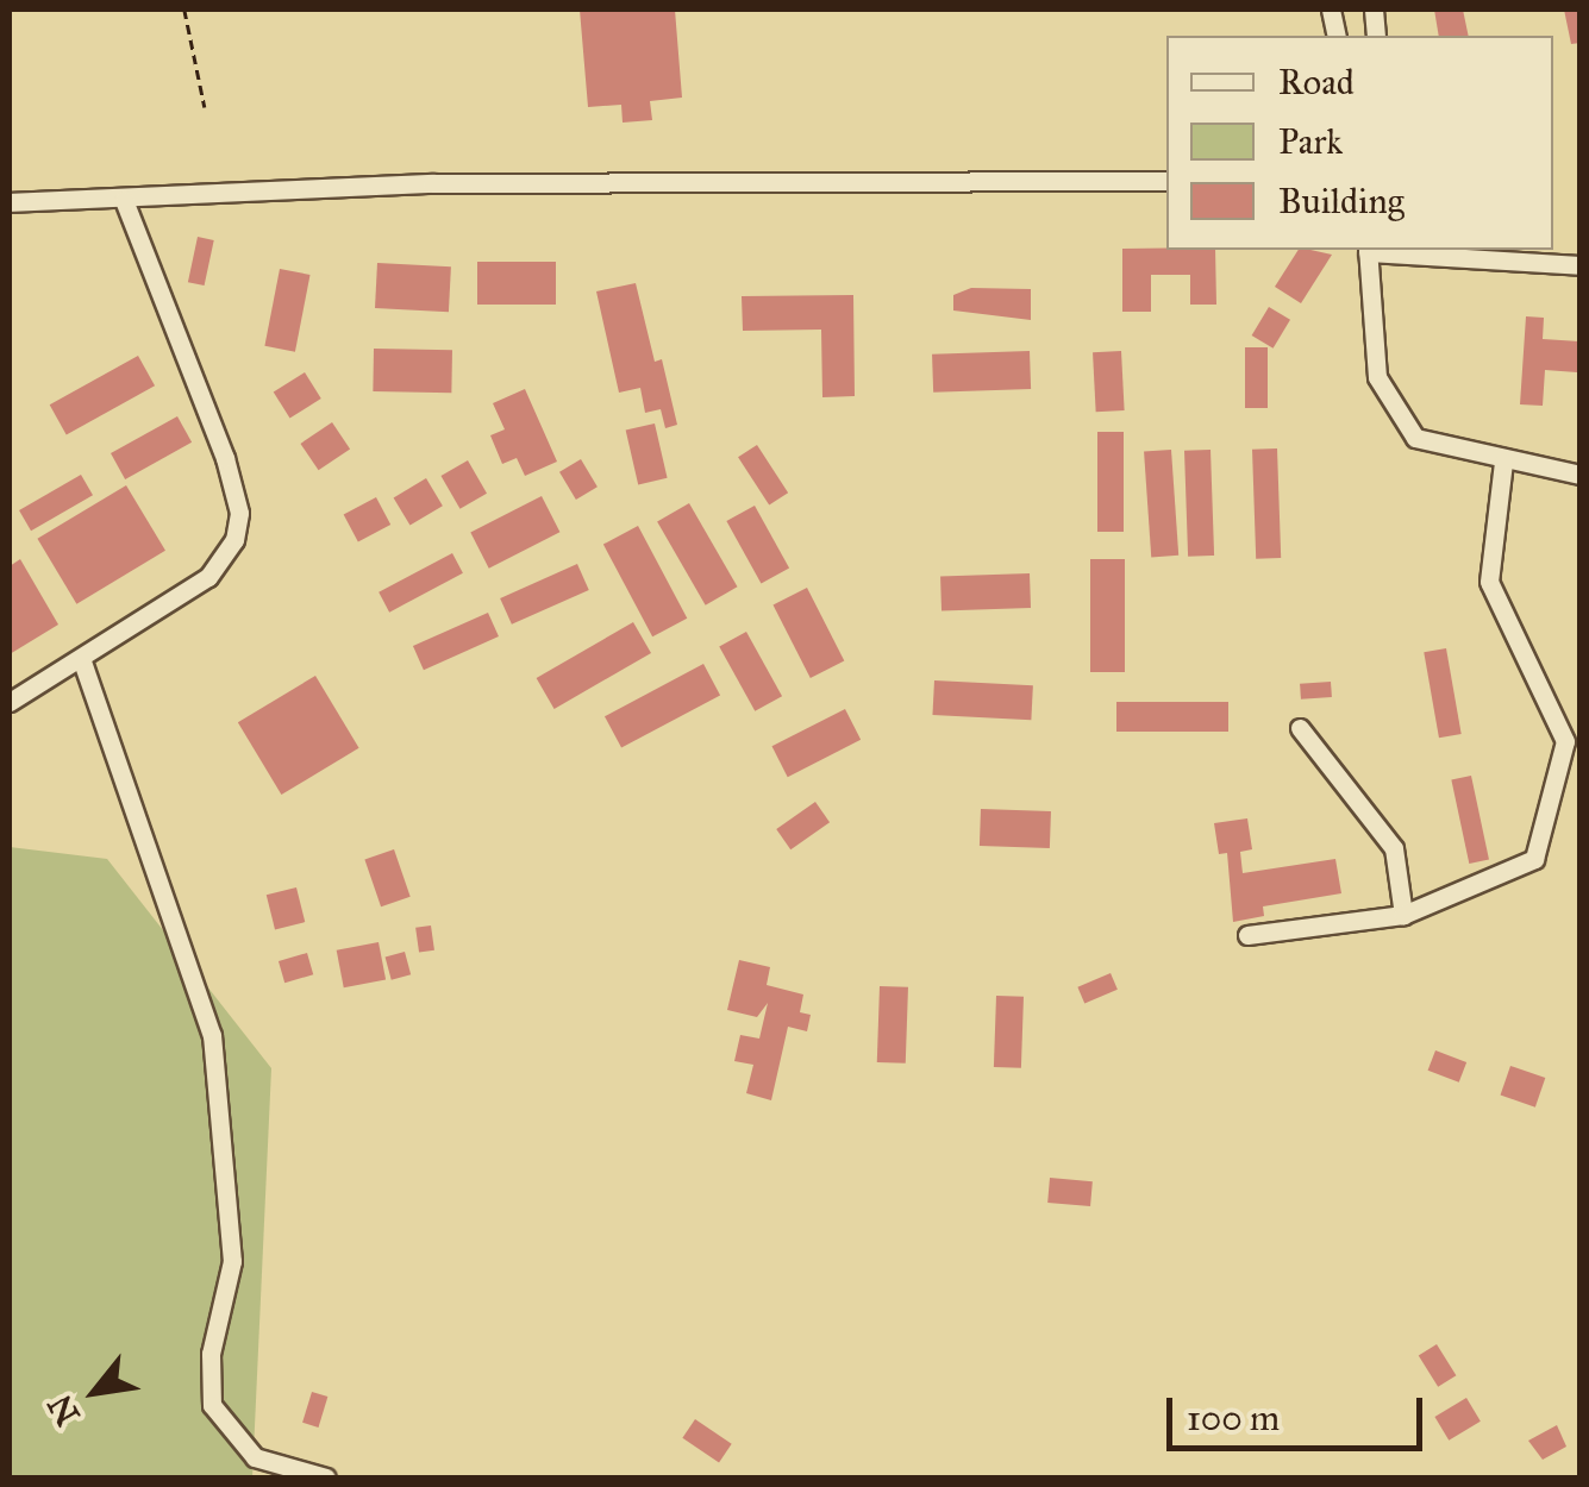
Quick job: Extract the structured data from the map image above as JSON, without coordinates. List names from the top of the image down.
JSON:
{
  "legend": ["Road", "Park", "Building"],
  "scale_bar": "100 m",
  "north": "bottom left"
}
